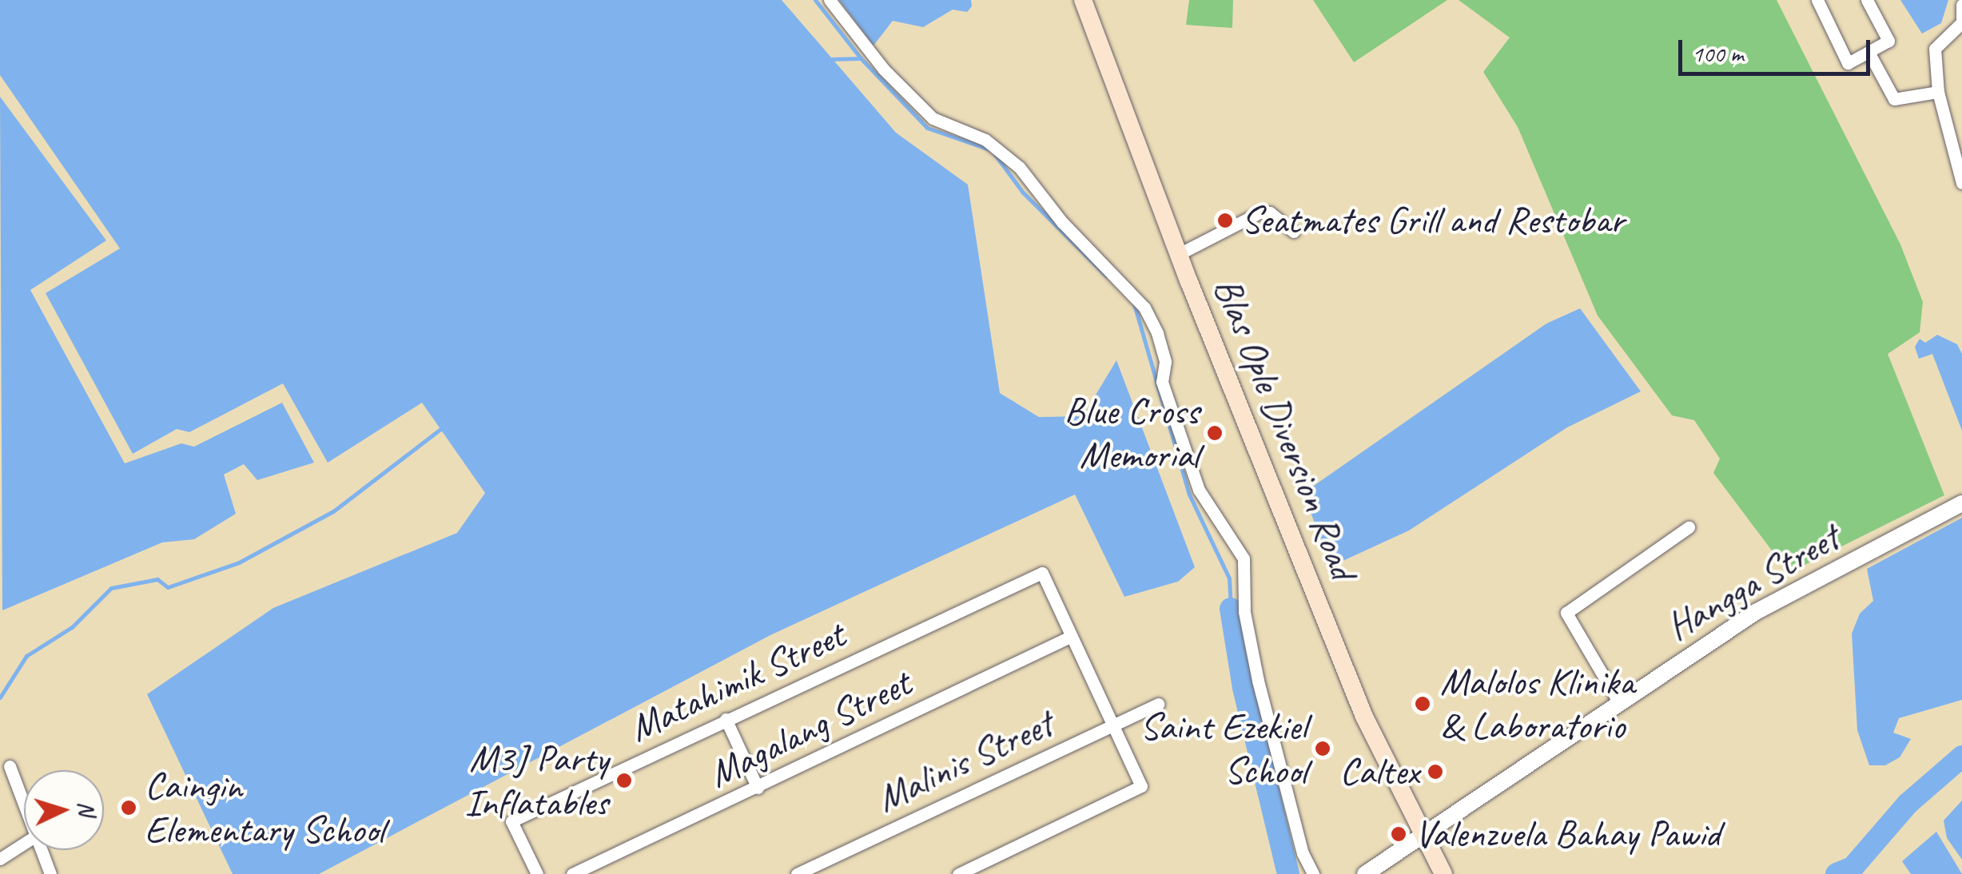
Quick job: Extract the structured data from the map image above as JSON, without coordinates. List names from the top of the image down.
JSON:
{
  "streets": {
    "main road": ["Blas Ople Diversion Road"],
    "street": [
      "Hangga Street",
      "Matahimik Street",
      "Magalang Street",
      "Malinis Street"
    ]
  },
  "crossings": [
    ["Blas Ople Diversion Road", "Hangga Street"],
    ["Matahimik Street", "Magalang Street"]
  ],
  "places": [
    "Seatmates Grill and Restobar",
    "Blue Cross Memorial",
    "Malolos Klinika & Laboratorio",
    "Saint Ezekiel School",
    "Caltex",
    "M3J Party Inflatables",
    "Caingin Elementary School",
    "Valenzuela Bahay Pawid"
  ],
  "scale_bar": "100 m",
  "north": "right"
}
